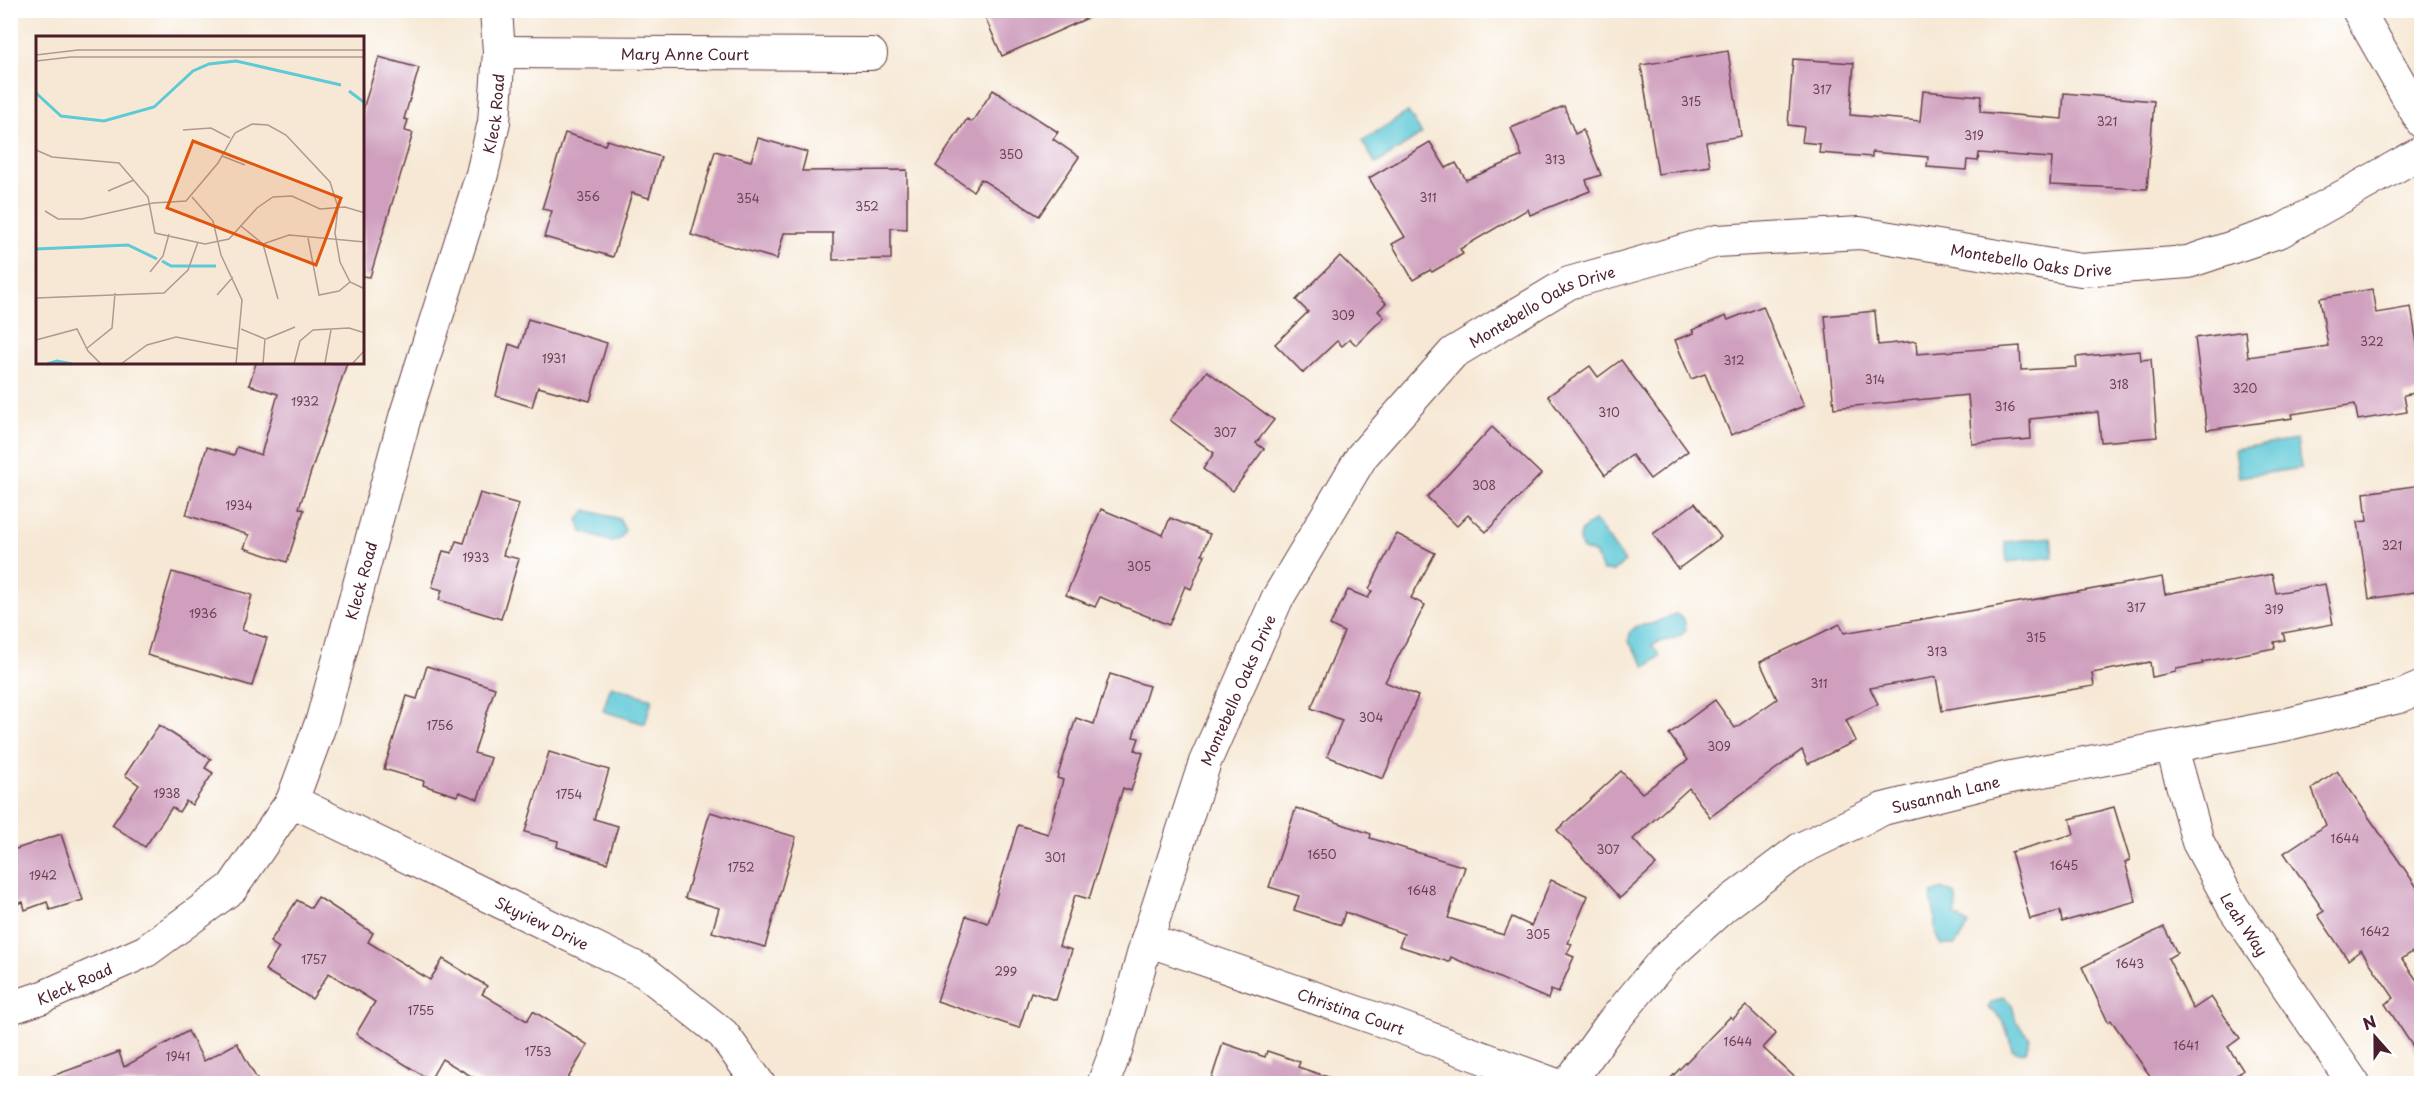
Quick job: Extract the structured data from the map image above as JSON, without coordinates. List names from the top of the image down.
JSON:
{
  "streets": {
    "street": [
      "Mary Anne Court",
      "Kleck Road",
      "Montebello Oaks Drive",
      "Susannah Lane",
      "Skyview Drive",
      "Leah Way",
      "Christina Court"
    ]
  },
  "crossings": [
    ["Mary Anne Court", "Kleck Road"],
    ["Kleck Road", "Skyview Drive"],
    ["Montebello Oaks Drive", "Christina Court"],
    ["Susannah Lane", "Leah Way"]
  ],
  "house_numbers": [
    "317",
    "315",
    "321",
    "319",
    "350",
    "313",
    "356",
    "311",
    "354",
    "352",
    "309",
    "322",
    "1931",
    "312",
    "314",
    "318",
    "320",
    "1932",
    "316",
    "310",
    "307",
    "308",
    "1934",
    "321",
    "1933",
    "305",
    "317",
    "319",
    "1936",
    "315",
    "313",
    "311",
    "304",
    "1756",
    "309",
    "1938",
    "1754",
    "1644",
    "307",
    "1650",
    "301",
    "1645",
    "1752",
    "1942",
    "1648",
    "1642",
    "305",
    "1757",
    "1643",
    "299",
    "1755",
    "1644",
    "1641",
    "1753",
    "1941"
  ],
  "north": "top"
}
